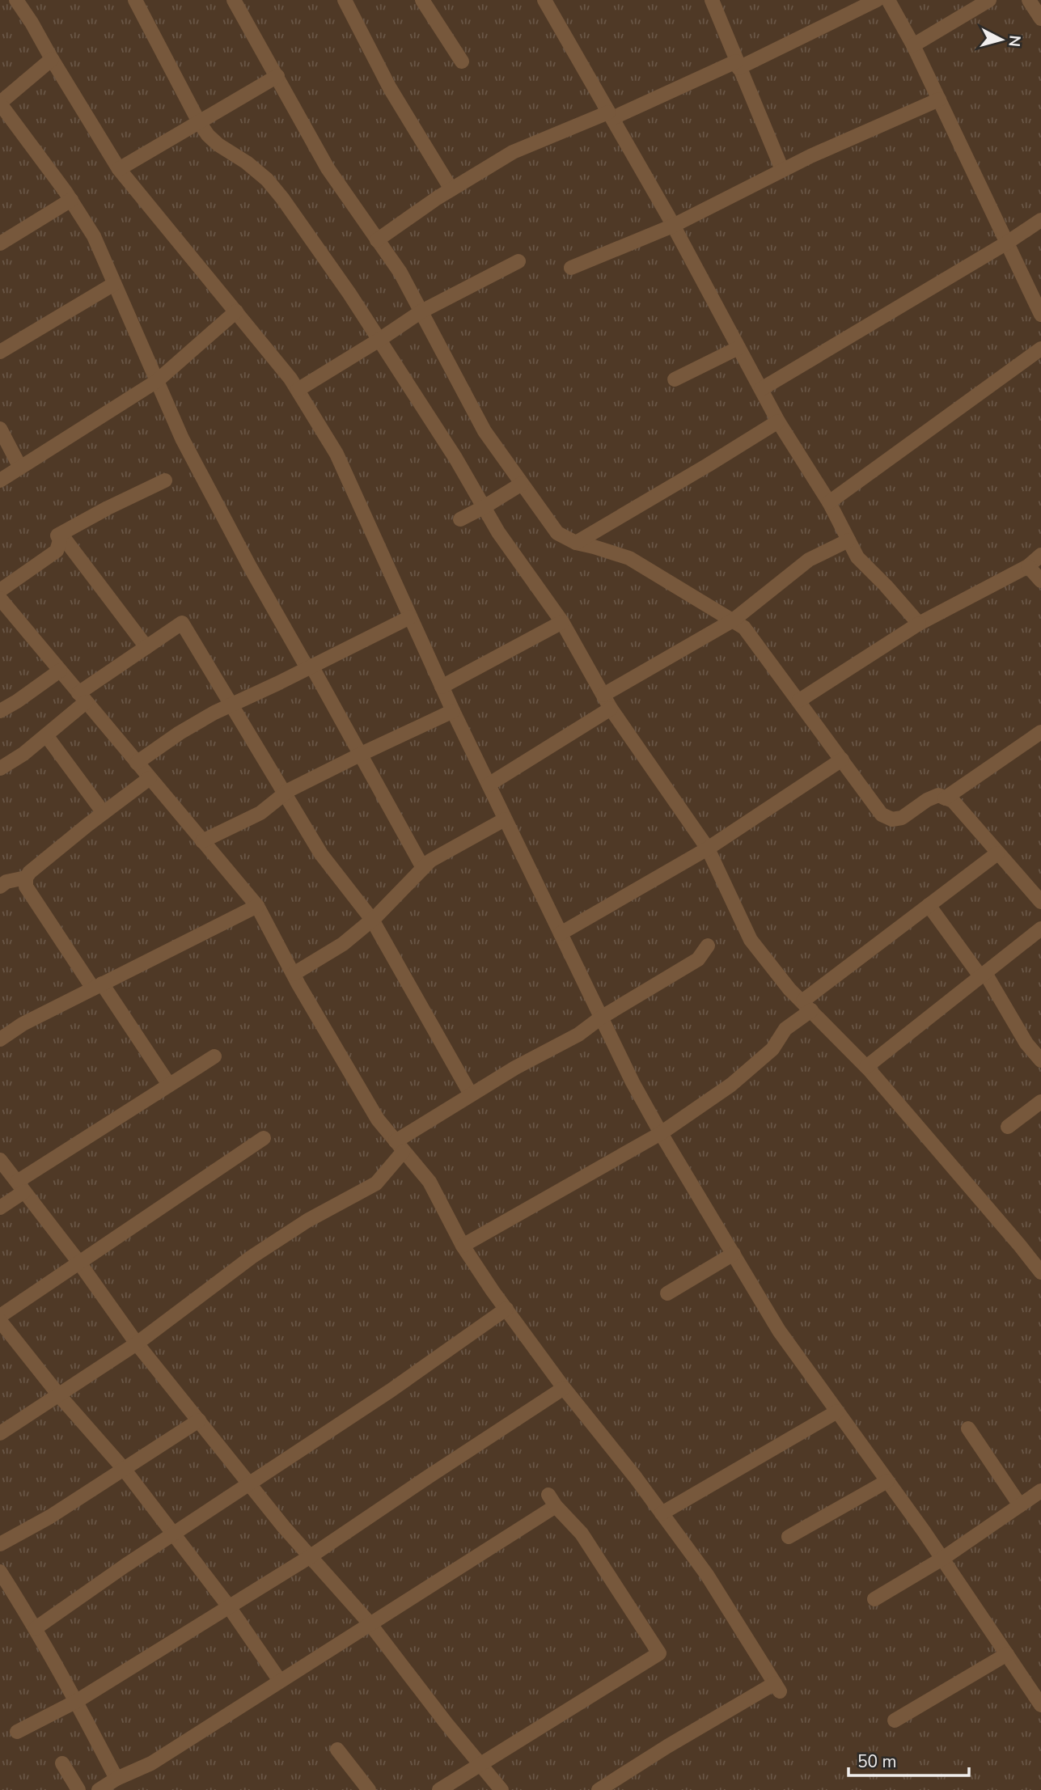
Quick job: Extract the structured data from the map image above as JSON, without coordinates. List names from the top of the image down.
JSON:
{
  "scale_bar": "50 m",
  "north": "right"
}
